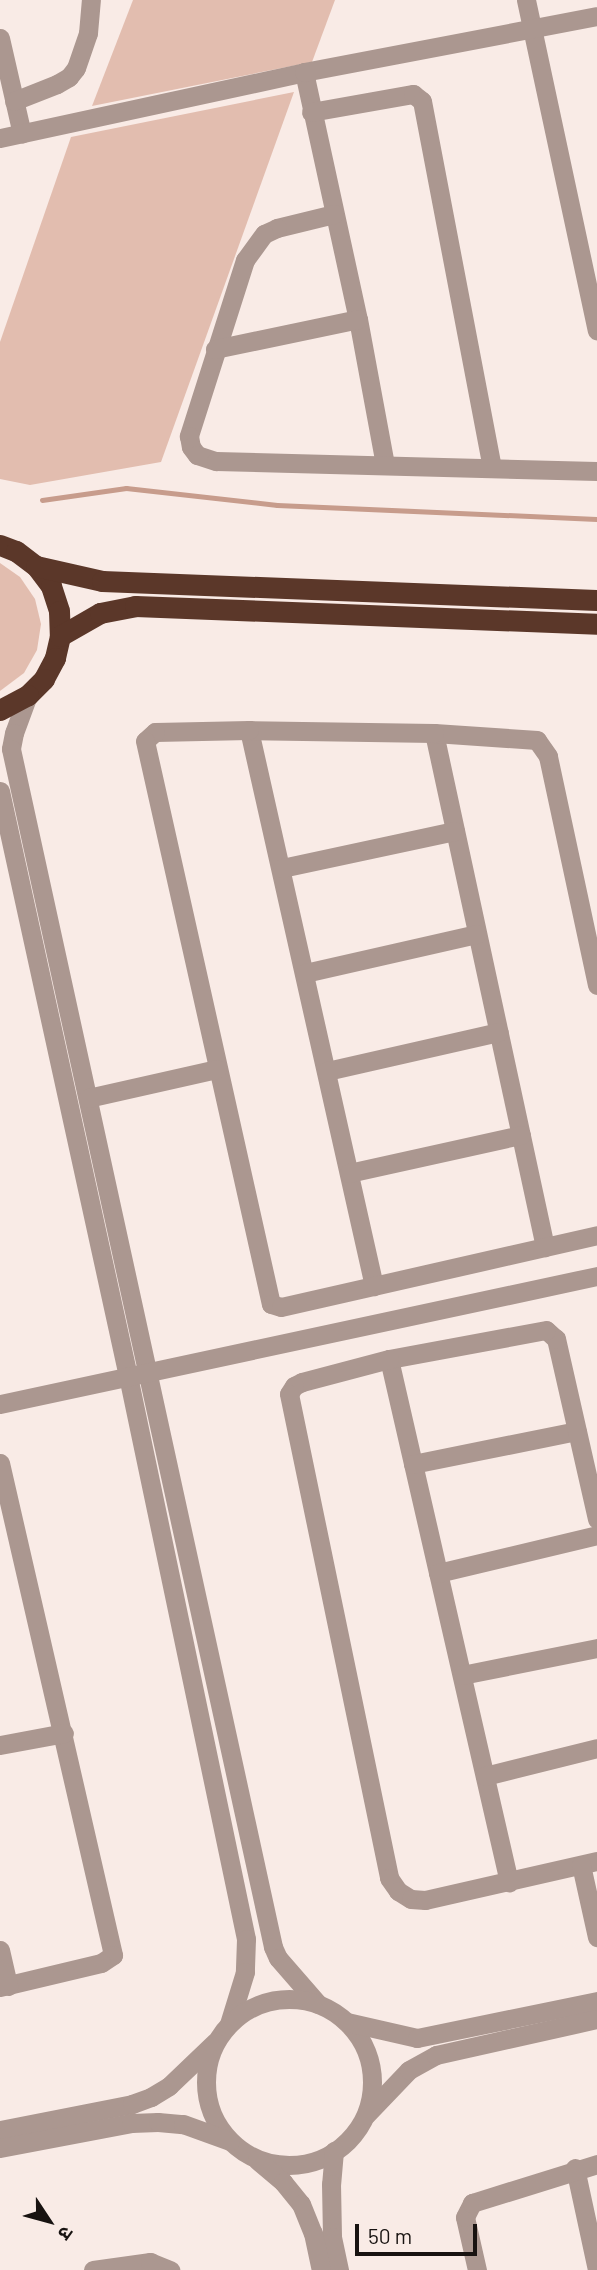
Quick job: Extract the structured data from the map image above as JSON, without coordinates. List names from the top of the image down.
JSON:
{
  "scale_bar": "50 m",
  "north": "bottom right"
}
